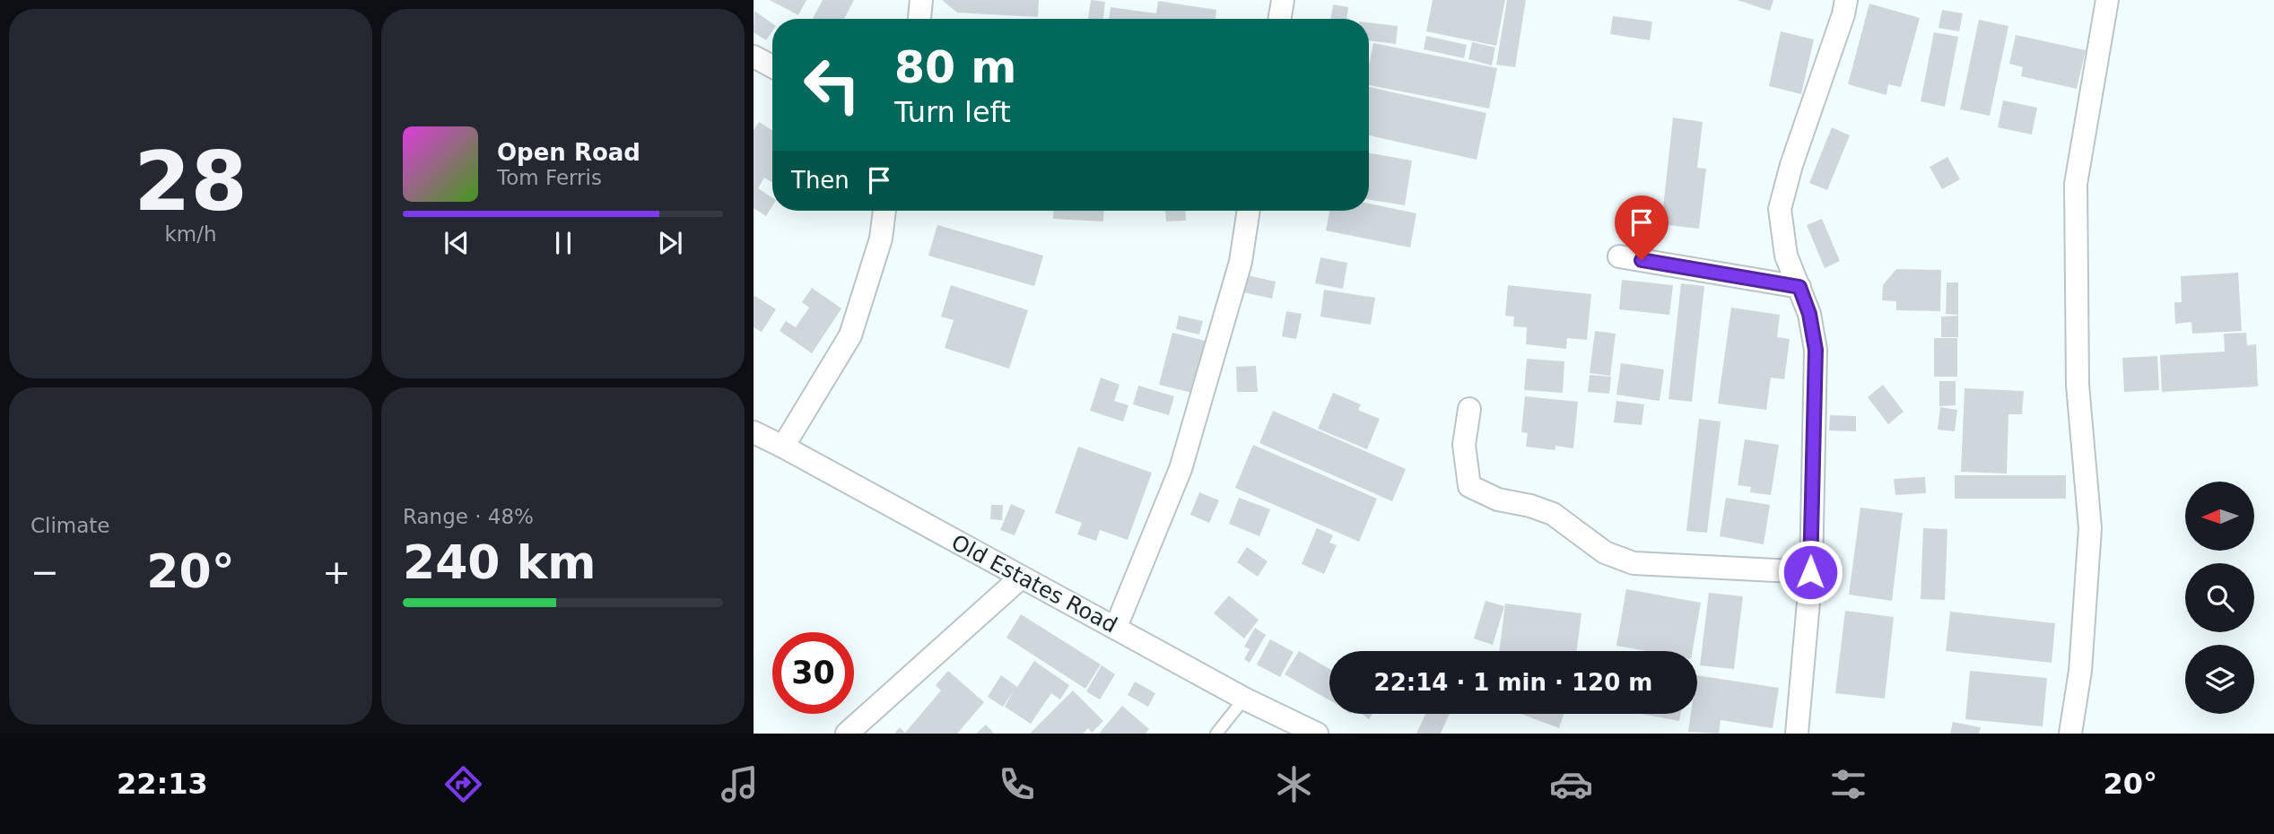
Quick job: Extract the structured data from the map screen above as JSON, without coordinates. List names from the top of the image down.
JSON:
{
  "streets": {
    "street": ["Old Estates Road"]
  },
  "north": "left",
  "page": {
    "tile": [
      ["28", "km/h"],
      "Climate",
      ["Range · 48%", "240 km"]
    ],
    "turn": ["80 m", "Turn left"],
    "song": ["Open Road", "Tom Ferris"],
    "then": "Then",
    "heat": ["−", "20°", "+"],
    "limit": "30",
    "trip": "22:14 · 1 min · 120 m",
    "tabs": ["22:13", "20°"]
  }
}
